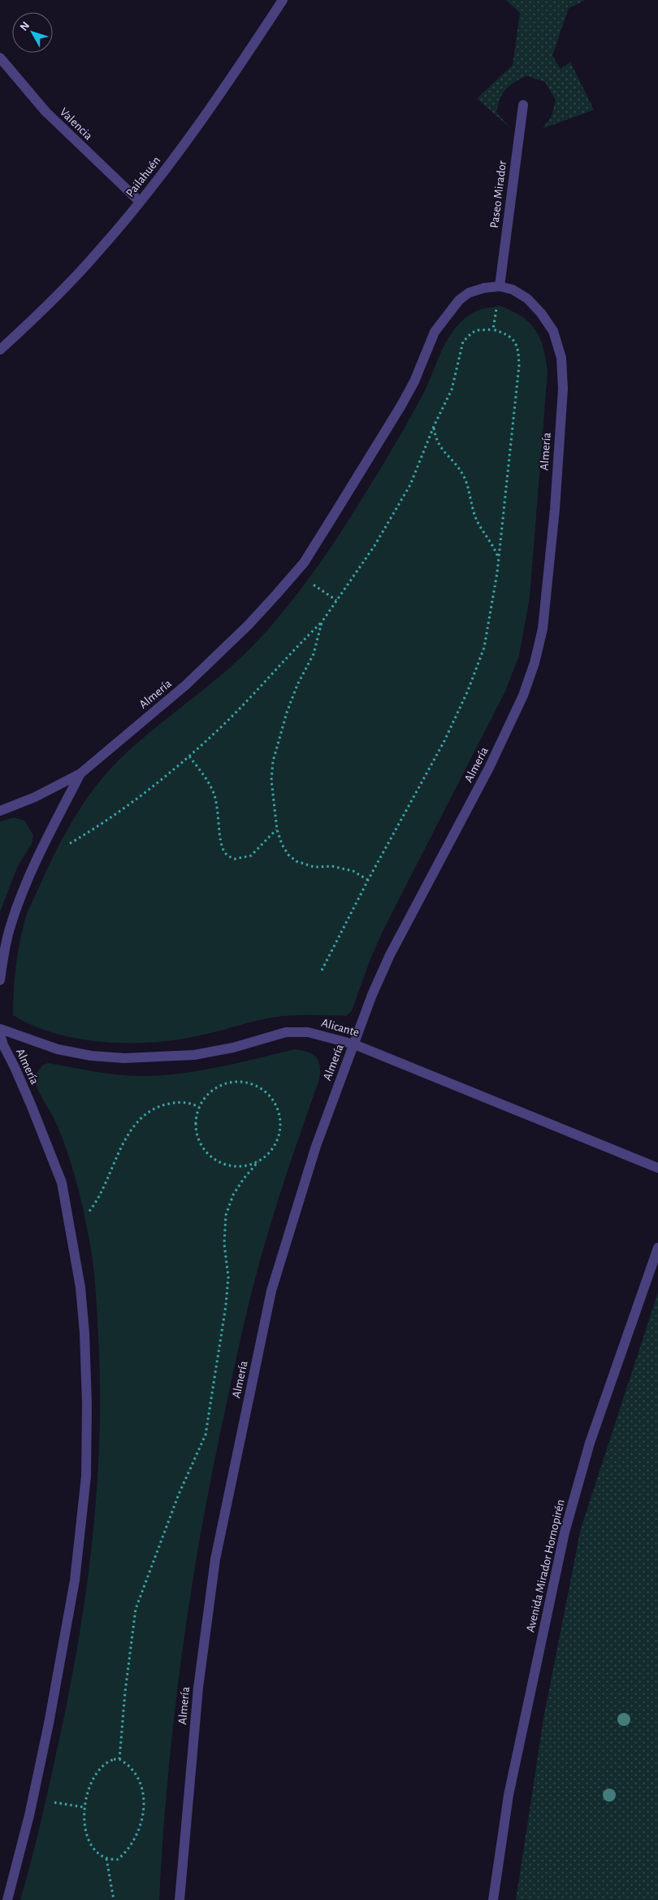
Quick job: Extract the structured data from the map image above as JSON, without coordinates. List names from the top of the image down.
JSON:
{
  "streets": {
    "street": [
      "Valencia",
      "Pailahuén",
      "Paseo Mirador",
      "Almería",
      "Alicante",
      "Avenida Mirador Hornopirén"
    ]
  },
  "crossings": [
    ["Valencia", "Pailahuén"],
    ["Paseo Mirador", "Almería"],
    ["Almería", "Alicante"]
  ],
  "north": "top left"
}
